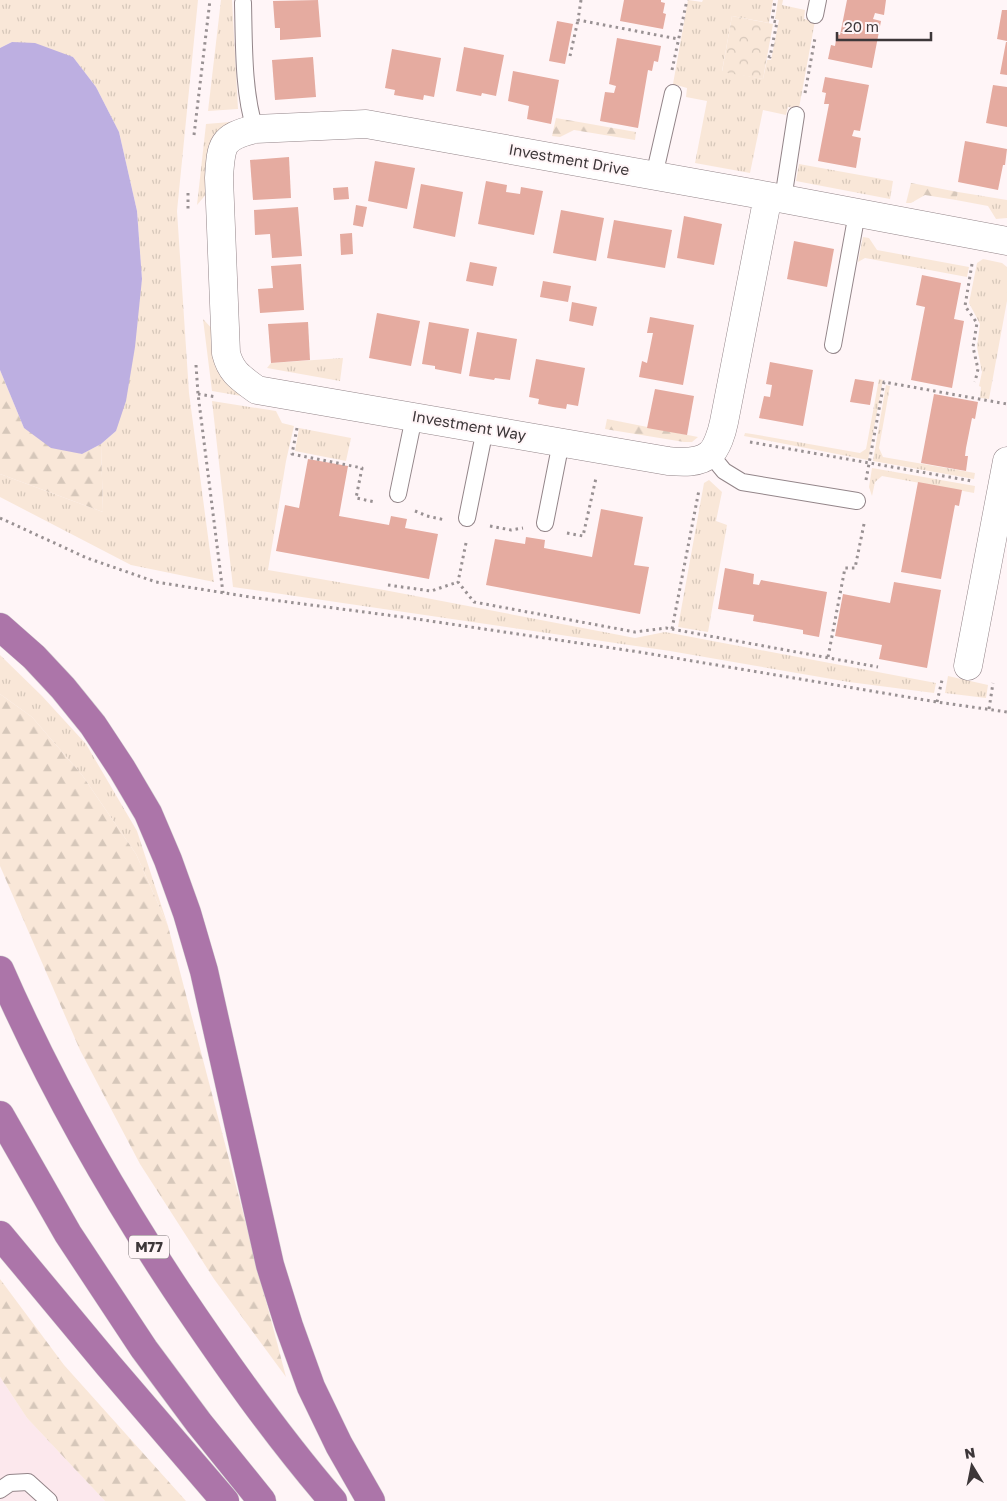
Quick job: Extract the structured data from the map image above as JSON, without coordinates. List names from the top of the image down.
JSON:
{
  "streets": {
    "highway": ["M77"],
    "street": ["Investment Drive", "Investment Way"]
  },
  "crossings": [
    ["Investment Drive", "Investment Way"]
  ],
  "scale_bar": "20 m",
  "north": "top"
}
